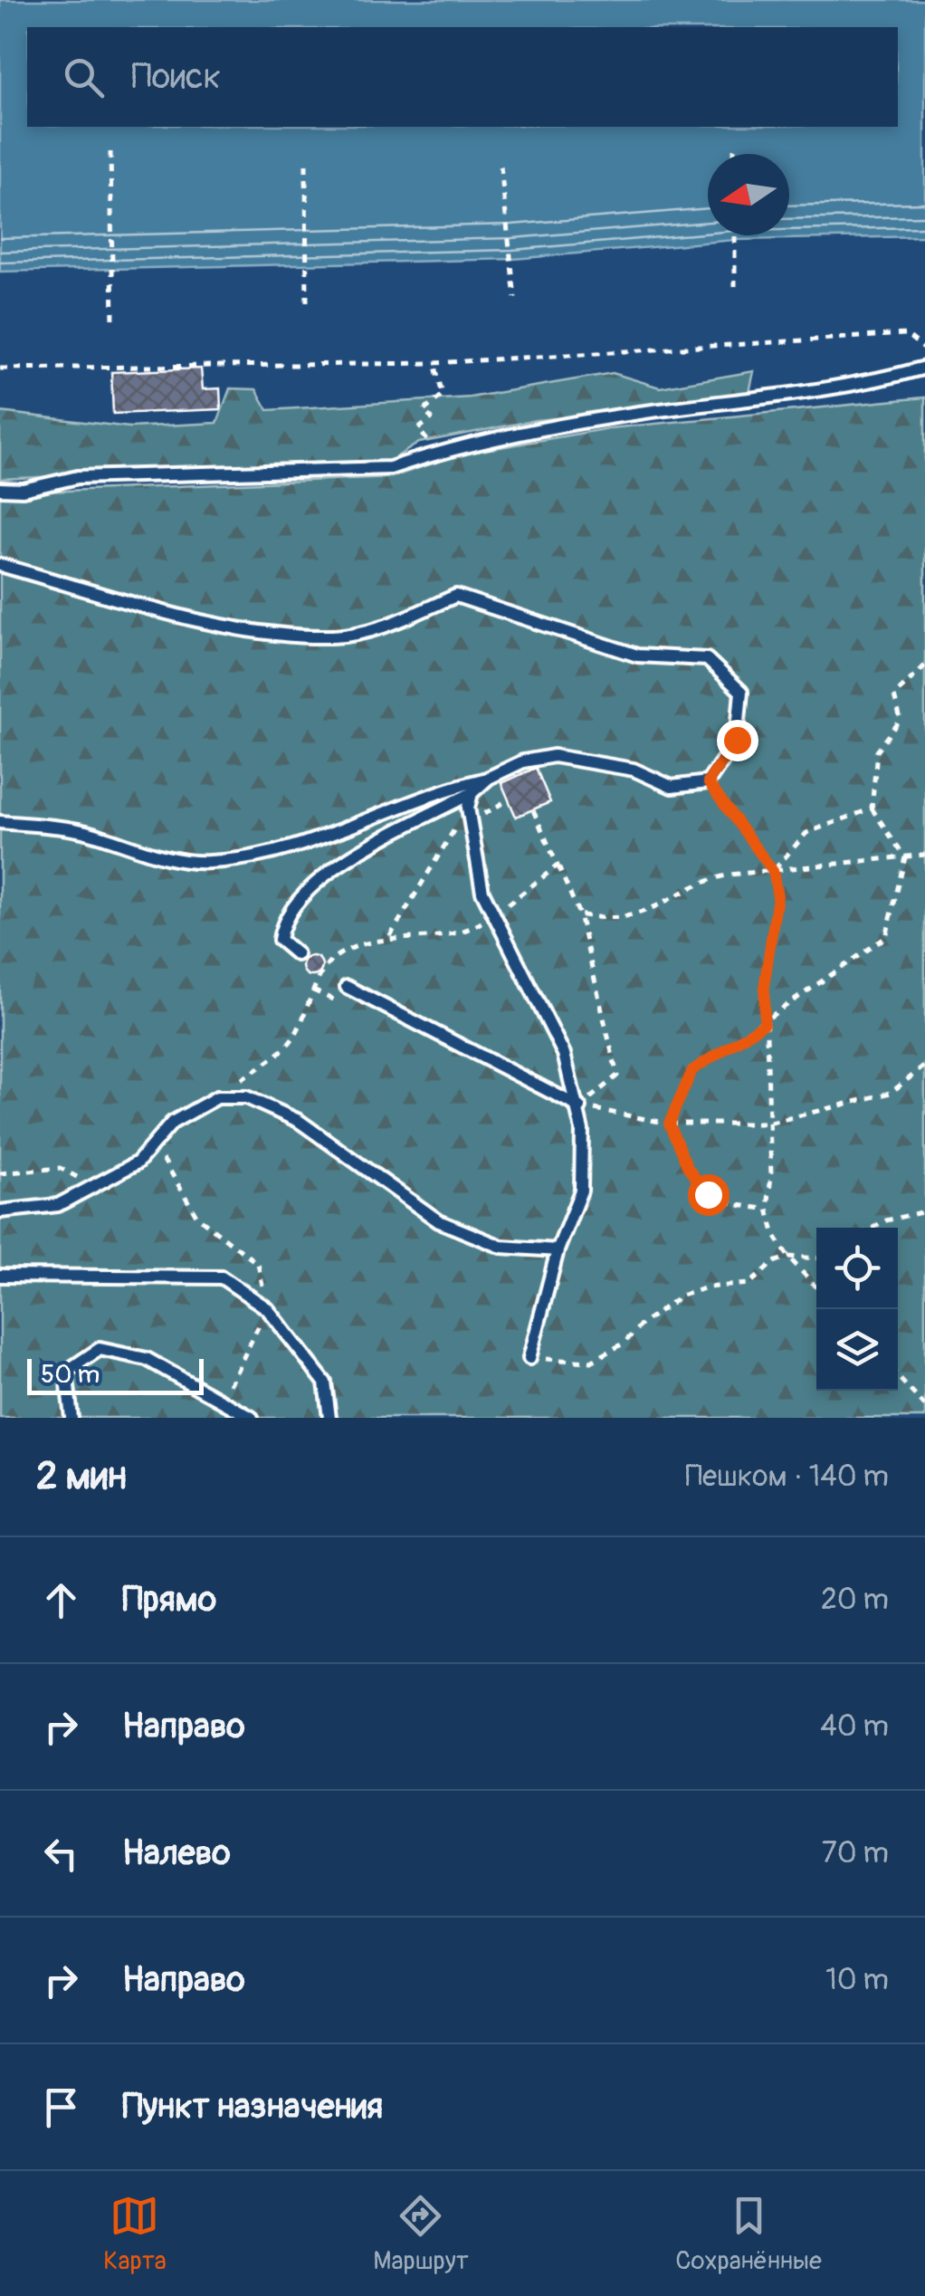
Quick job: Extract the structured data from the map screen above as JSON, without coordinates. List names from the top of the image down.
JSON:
{
  "scale_bar": "50 m",
  "north": "left",
  "page": {
    "search": "Поиск",
    "scale": "50 m",
    "heading": ["2 мин", "Пешком · 140 m"],
    "list": [
      ["Прямо", "20 m"],
      ["Направо", "40 m"],
      ["Налево", "70 m"],
      ["Направо", "10 m"],
      "Пункт назначения"
    ],
    "nav": ["Карта", "Маршрут", "Сохранённые"]
  }
}
